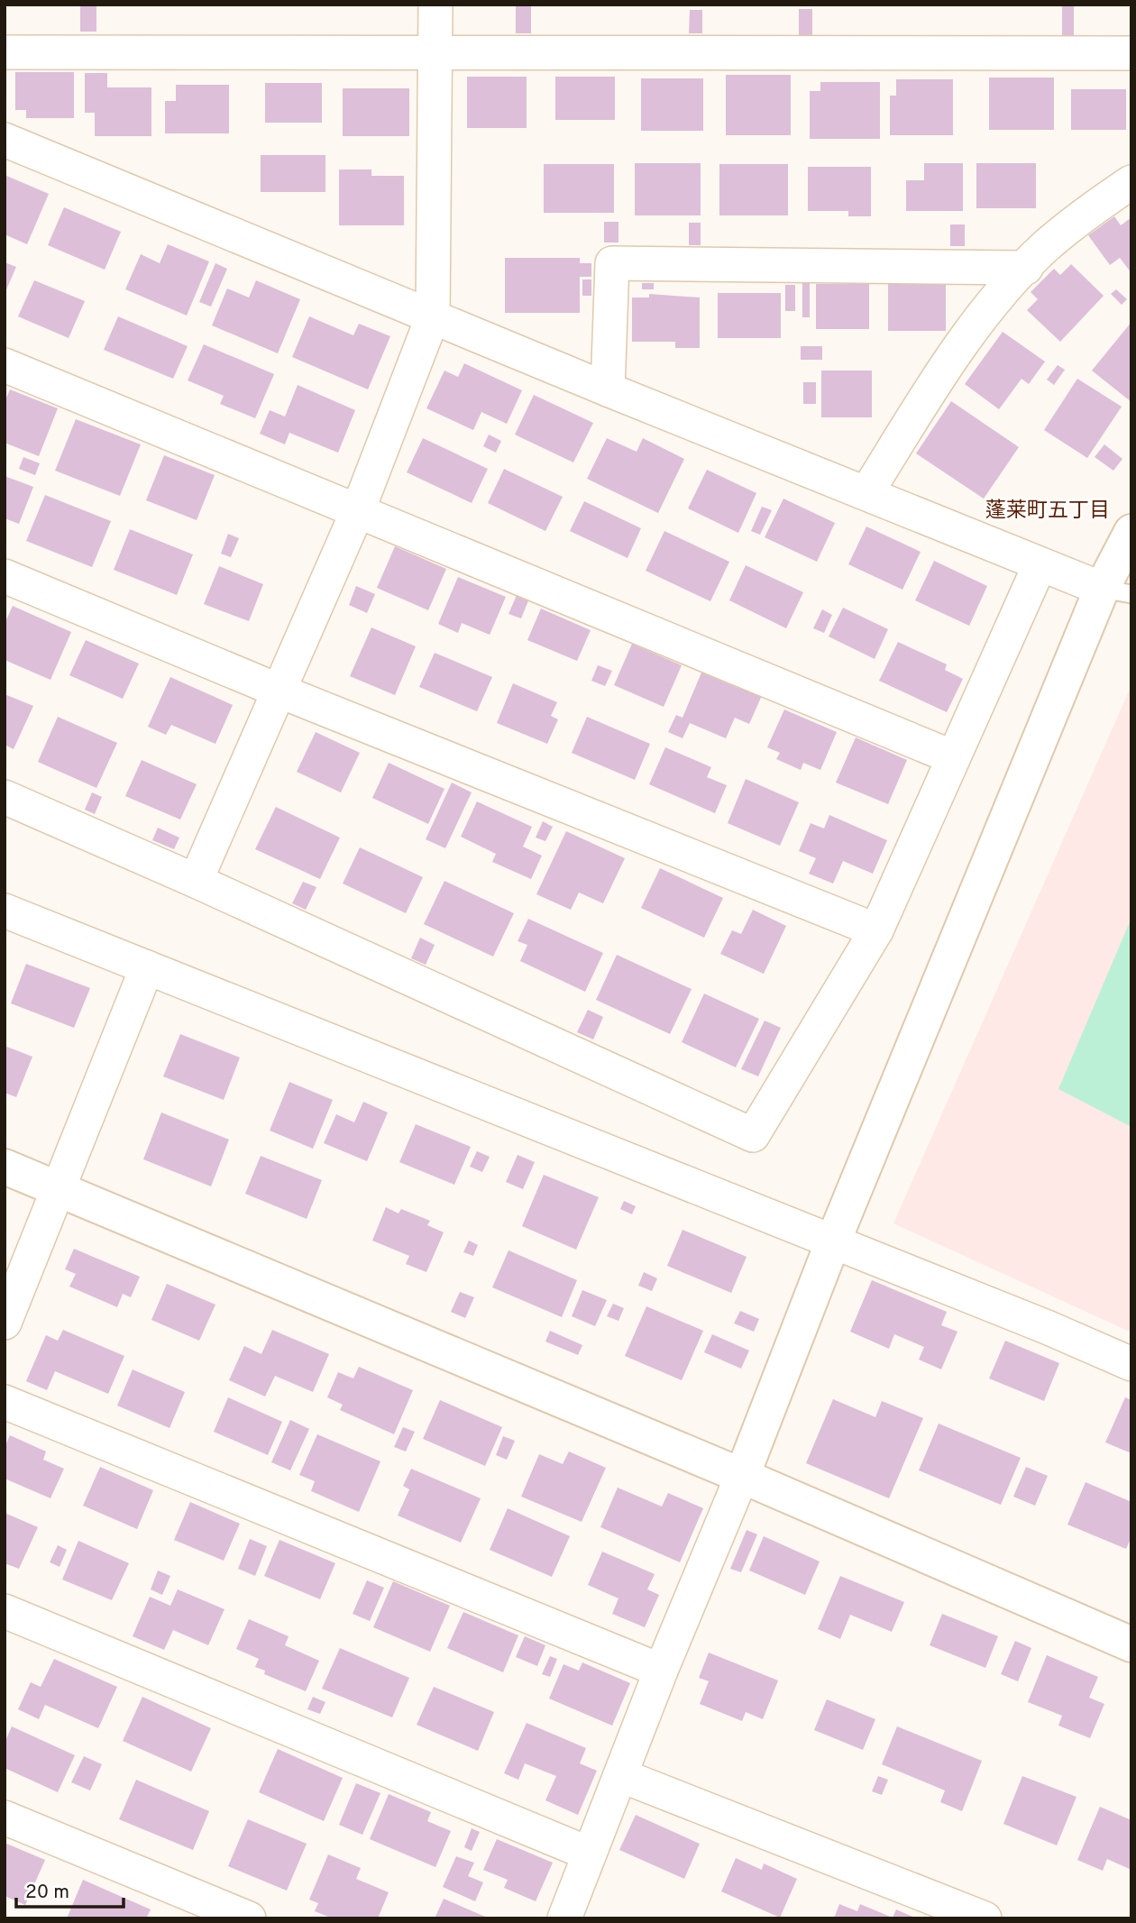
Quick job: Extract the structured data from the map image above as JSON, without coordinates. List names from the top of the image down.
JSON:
{
  "districts": ["蓬莱町五丁目"],
  "scale_bar": "20 m"
}
